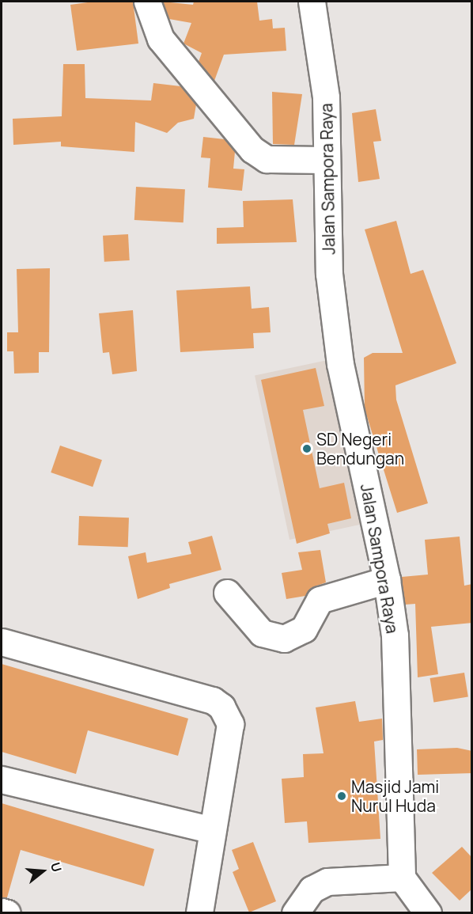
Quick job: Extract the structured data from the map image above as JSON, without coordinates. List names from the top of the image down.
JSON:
{
  "streets": {
    "street": ["Jalan Sampora Raya"]
  },
  "places": ["SD Negeri Bendungan", "Masjid Jami Nurul Huda"],
  "north": "right"
}
